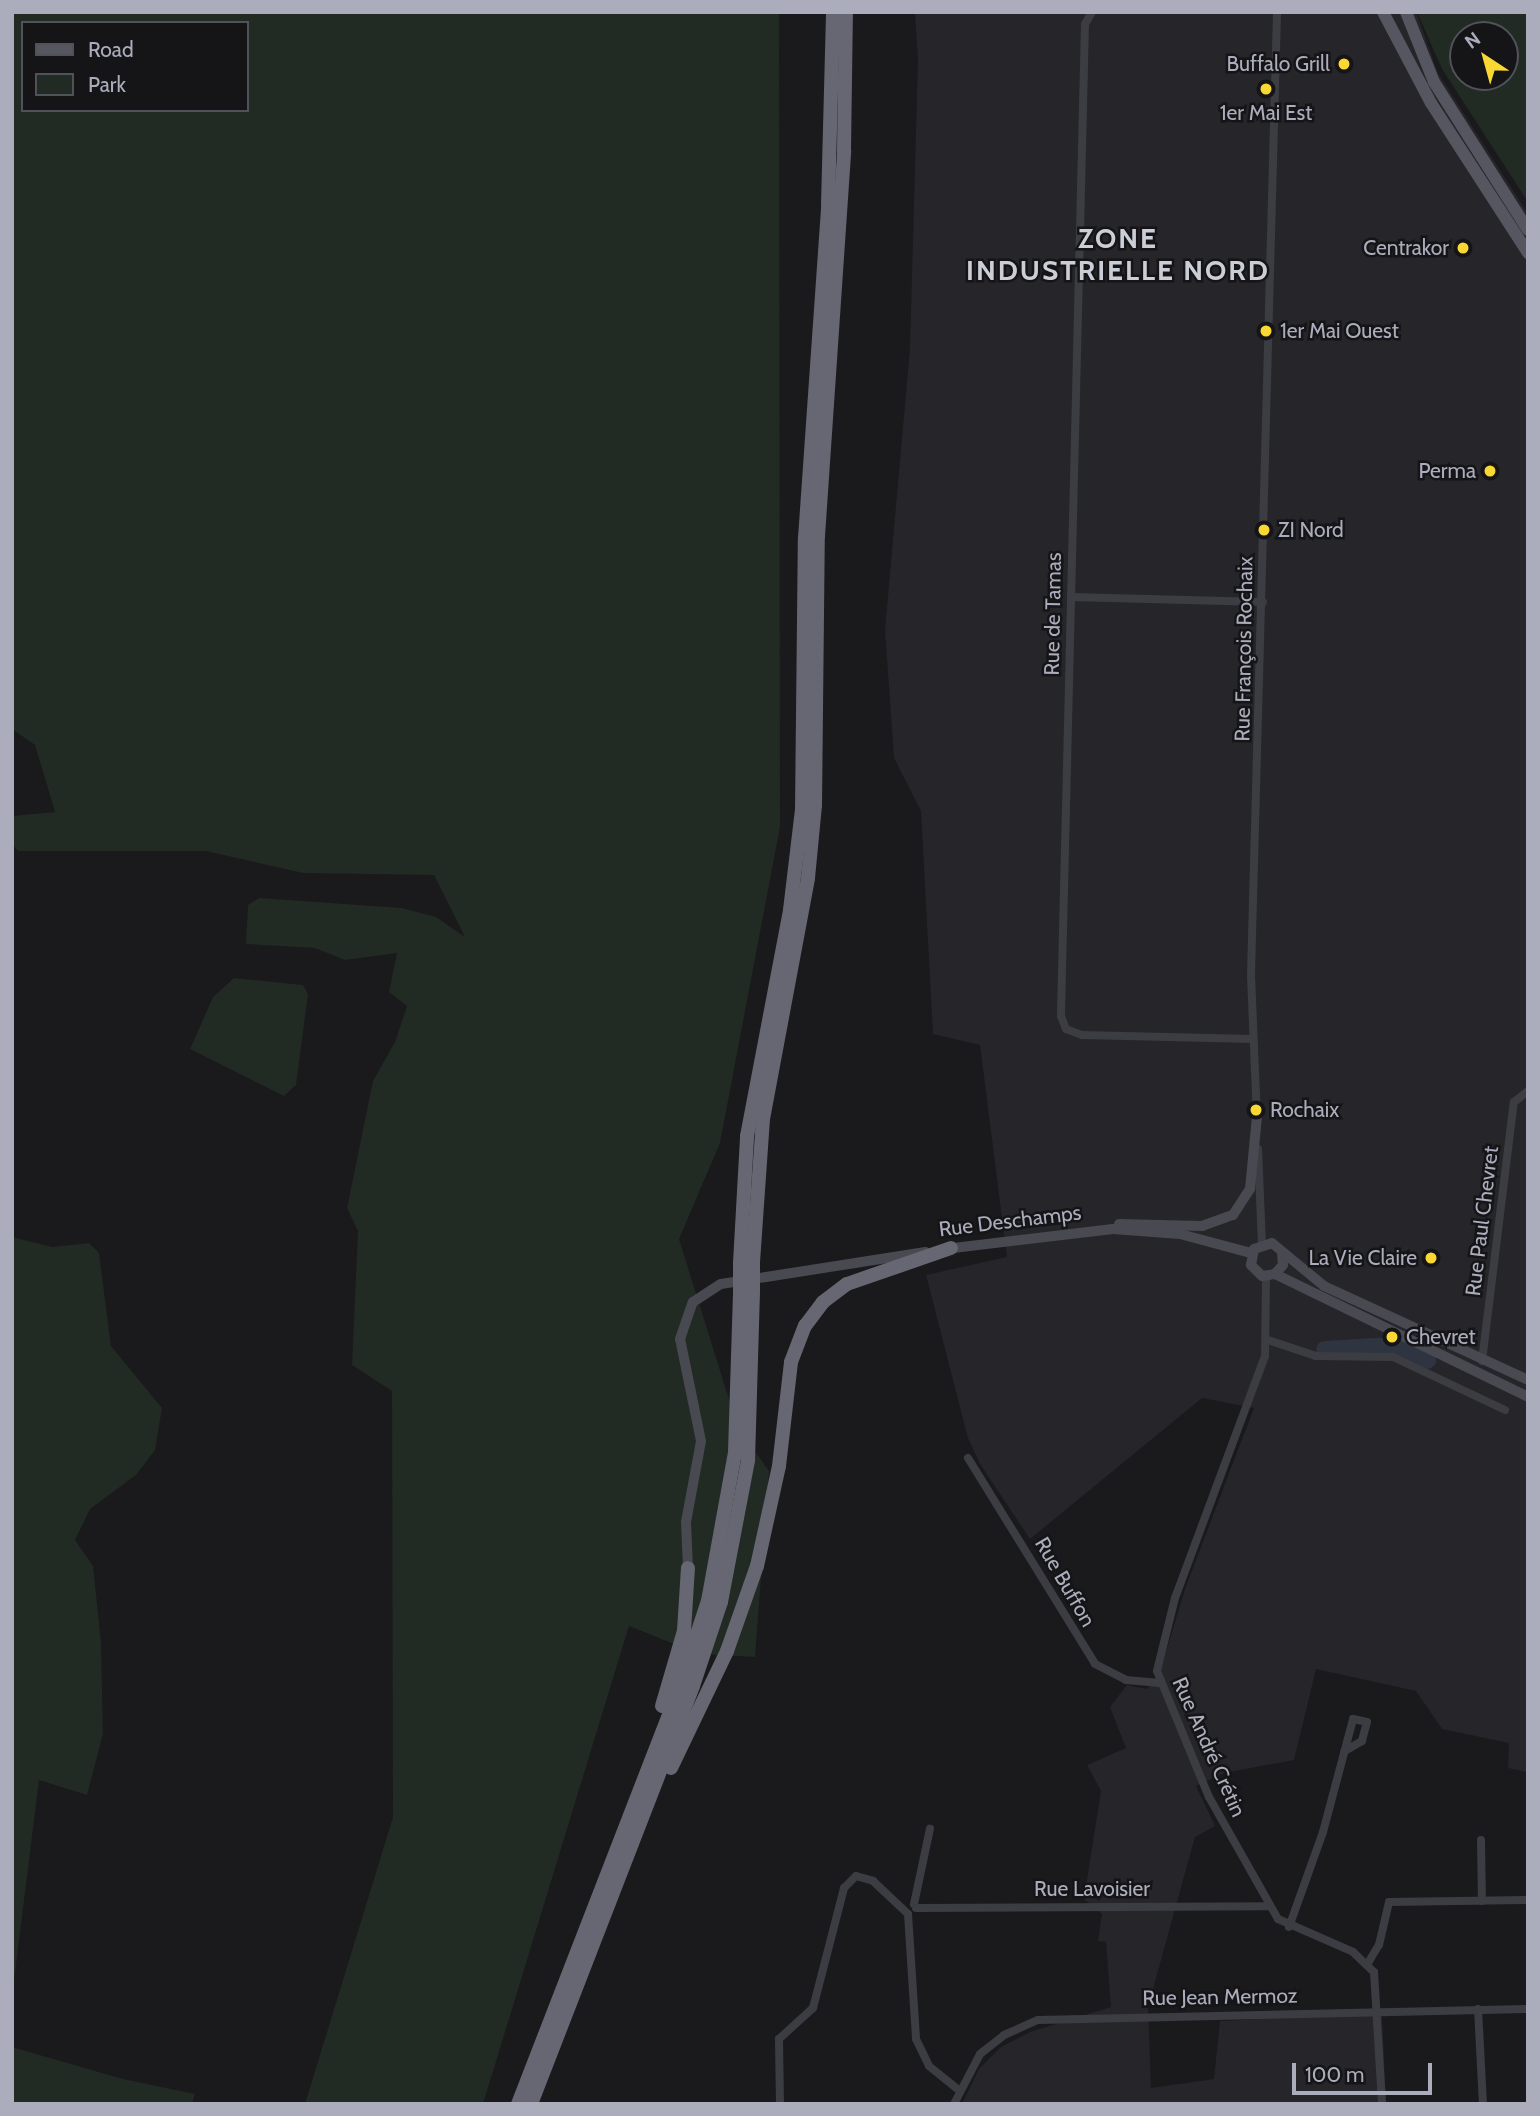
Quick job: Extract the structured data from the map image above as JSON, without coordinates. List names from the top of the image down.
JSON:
{
  "streets": {
    "main road": ["Rue Deschamps"],
    "street": [
      "Rue de Tamas",
      "Rue François Rochaix",
      "Rue Paul Chevret",
      "Rue Buffon",
      "Rue André Crétin",
      "Rue Lavoisier",
      "Rue Jean Mermoz"
    ]
  },
  "crossings": [
    ["Rue de Tamas", "Rue François Rochaix"],
    ["Rue François Rochaix", "Rue Deschamps"],
    ["Rue François Rochaix", "Rue André Crétin"],
    ["Rue Deschamps", "Rue André Crétin"],
    ["Rue Buffon", "Rue André Crétin"],
    ["Rue André Crétin", "Rue Lavoisier"]
  ],
  "districts": ["ZONE INDUSTRIELLE NORD"],
  "places": [
    "Buffalo Grill",
    "1er Mai Est",
    "Centrakor",
    "1er Mai Ouest",
    "Perma",
    "ZI Nord",
    "Rochaix",
    "La Vie Claire",
    "Chevret"
  ],
  "legend": ["Road", "Park"],
  "scale_bar": "100 m",
  "north": "top left"
}
